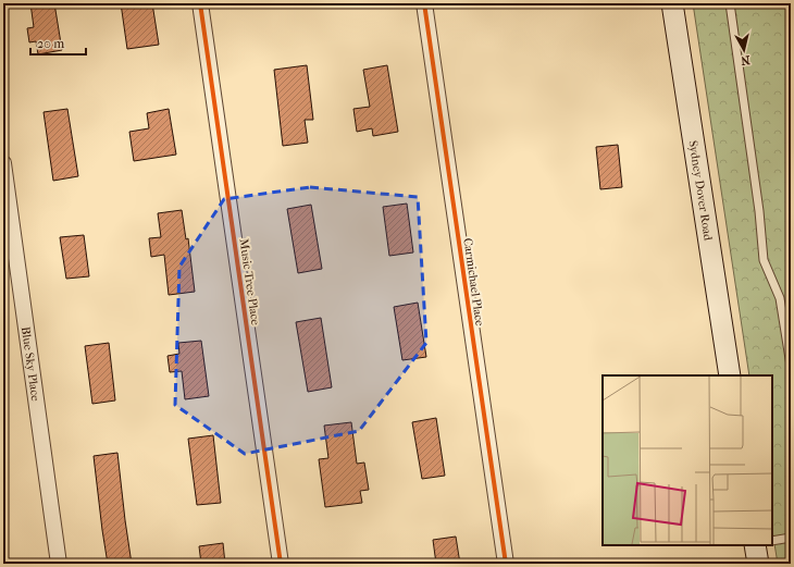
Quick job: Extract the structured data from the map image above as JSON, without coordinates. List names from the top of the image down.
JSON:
{
  "streets": {
    "street": [
      "Sydney Dover Road",
      "Music Tree Place",
      "Carmichael Place",
      "Blue Sky Place"
    ]
  },
  "scale_bar": "20 m",
  "north": "bottom"
}
